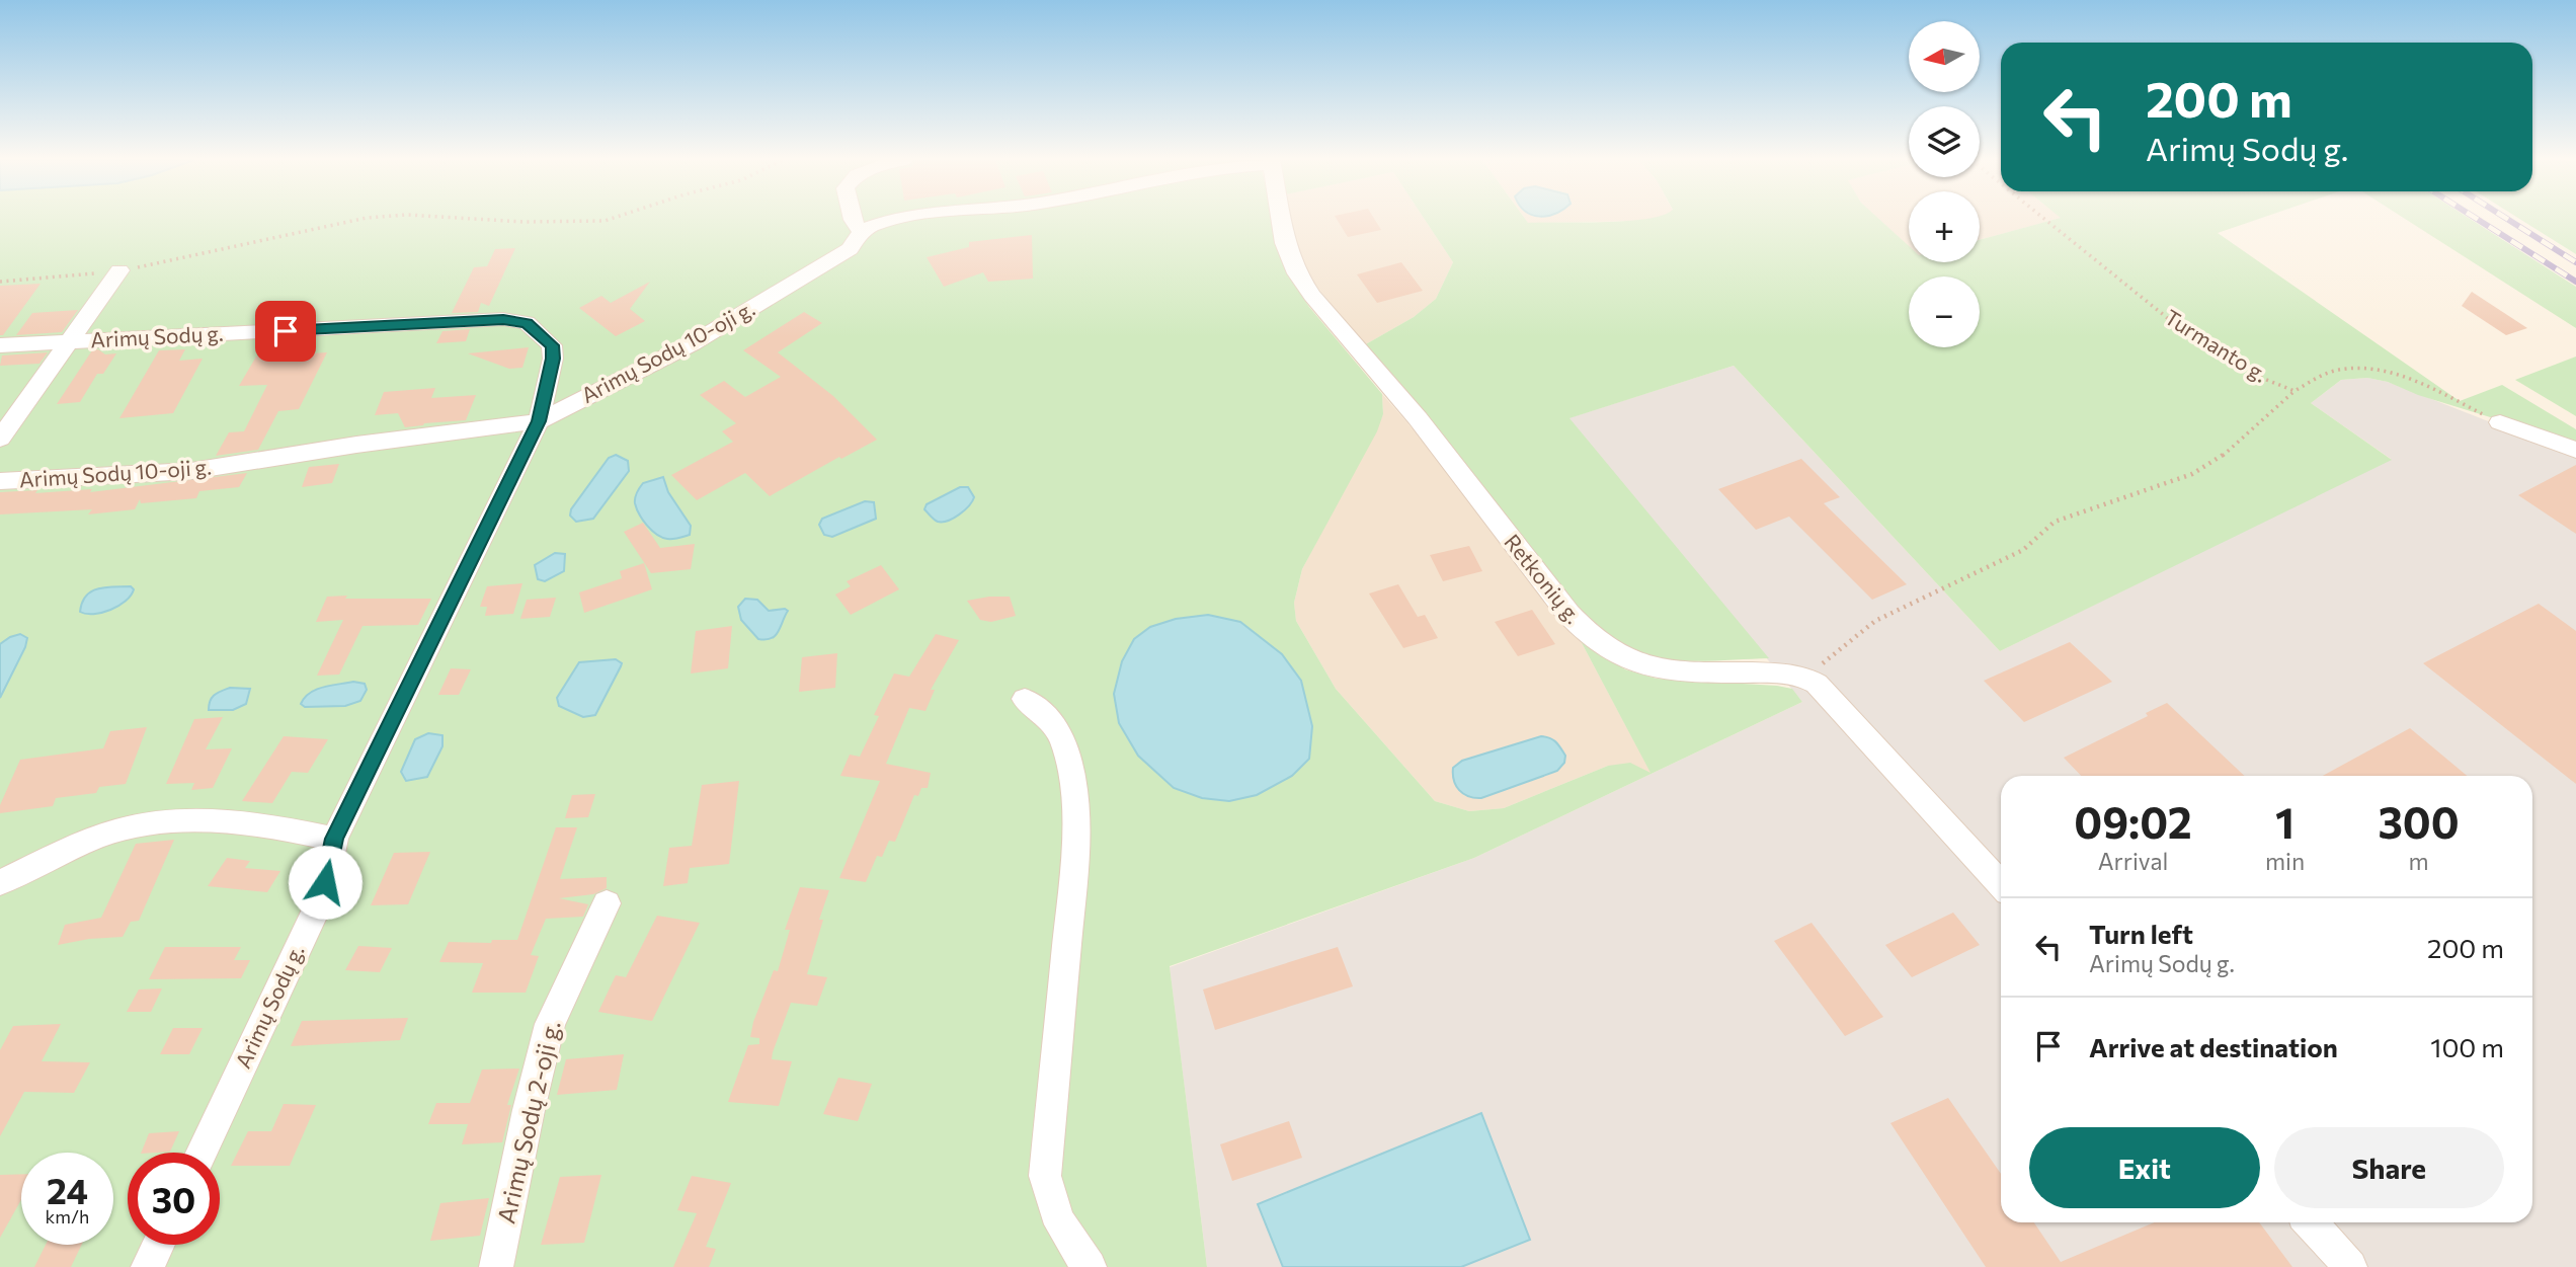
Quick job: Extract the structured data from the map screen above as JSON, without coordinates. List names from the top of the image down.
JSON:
{
  "streets": {
    "street": [
      "Arimų Sodų g.",
      "Arimų Sodų 10-oji g.",
      "Retkonių g.",
      "Arimų Sodų 2-oji g."
    ],
    "path": ["Turmanto g."]
  },
  "crossings": [
    ["Arimų Sodų g.", "Arimų Sodų 10-oji g."]
  ],
  "north": "left",
  "page": {
    "map_buttons": ["+", "−"],
    "turn": ["200 m", "Arimų Sodų g."],
    "eta": [
      "09:02",
      "Arrival",
      "1",
      "min",
      "300",
      "m"
    ],
    "list": [
      {
        "name": "Turn left",
        "note": "Arimų Sodų g.",
        "value": "200 m"
      },
      {
        "name": "Arrive at destination",
        "value": "100 m"
      }
    ],
    "buttons": ["Exit", "Share"],
    "speed": "24 km/h",
    "limit": "30"
  }
}
